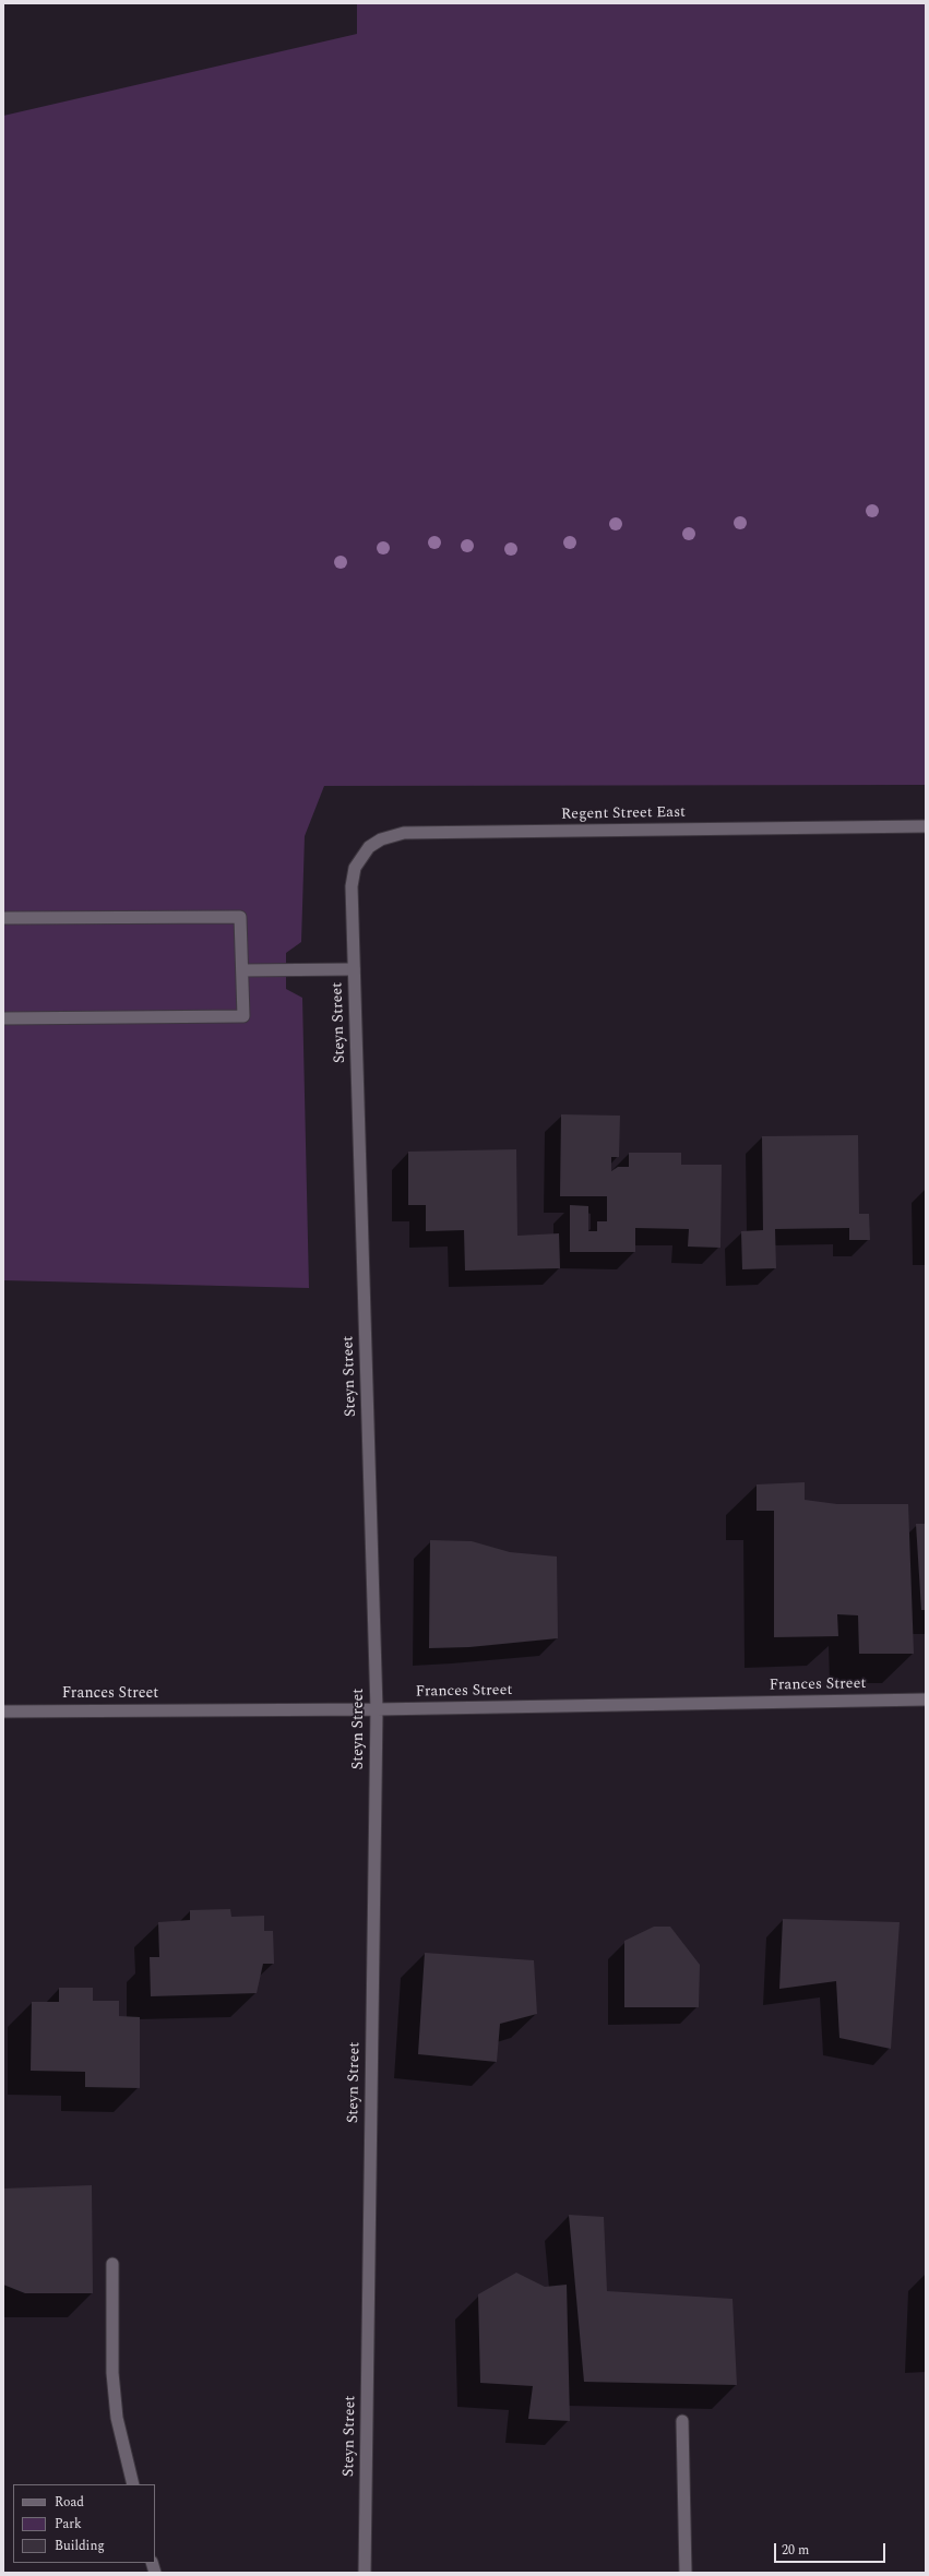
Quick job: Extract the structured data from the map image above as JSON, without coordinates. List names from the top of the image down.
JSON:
{
  "streets": {
    "street": ["Regent Street East", "Steyn Street", "Frances Street"]
  },
  "crossings": [
    ["Regent Street East", "Steyn Street"],
    ["Steyn Street", "Frances Street"]
  ],
  "legend": ["Road", "Park", "Building"],
  "scale_bar": "20 m"
}
